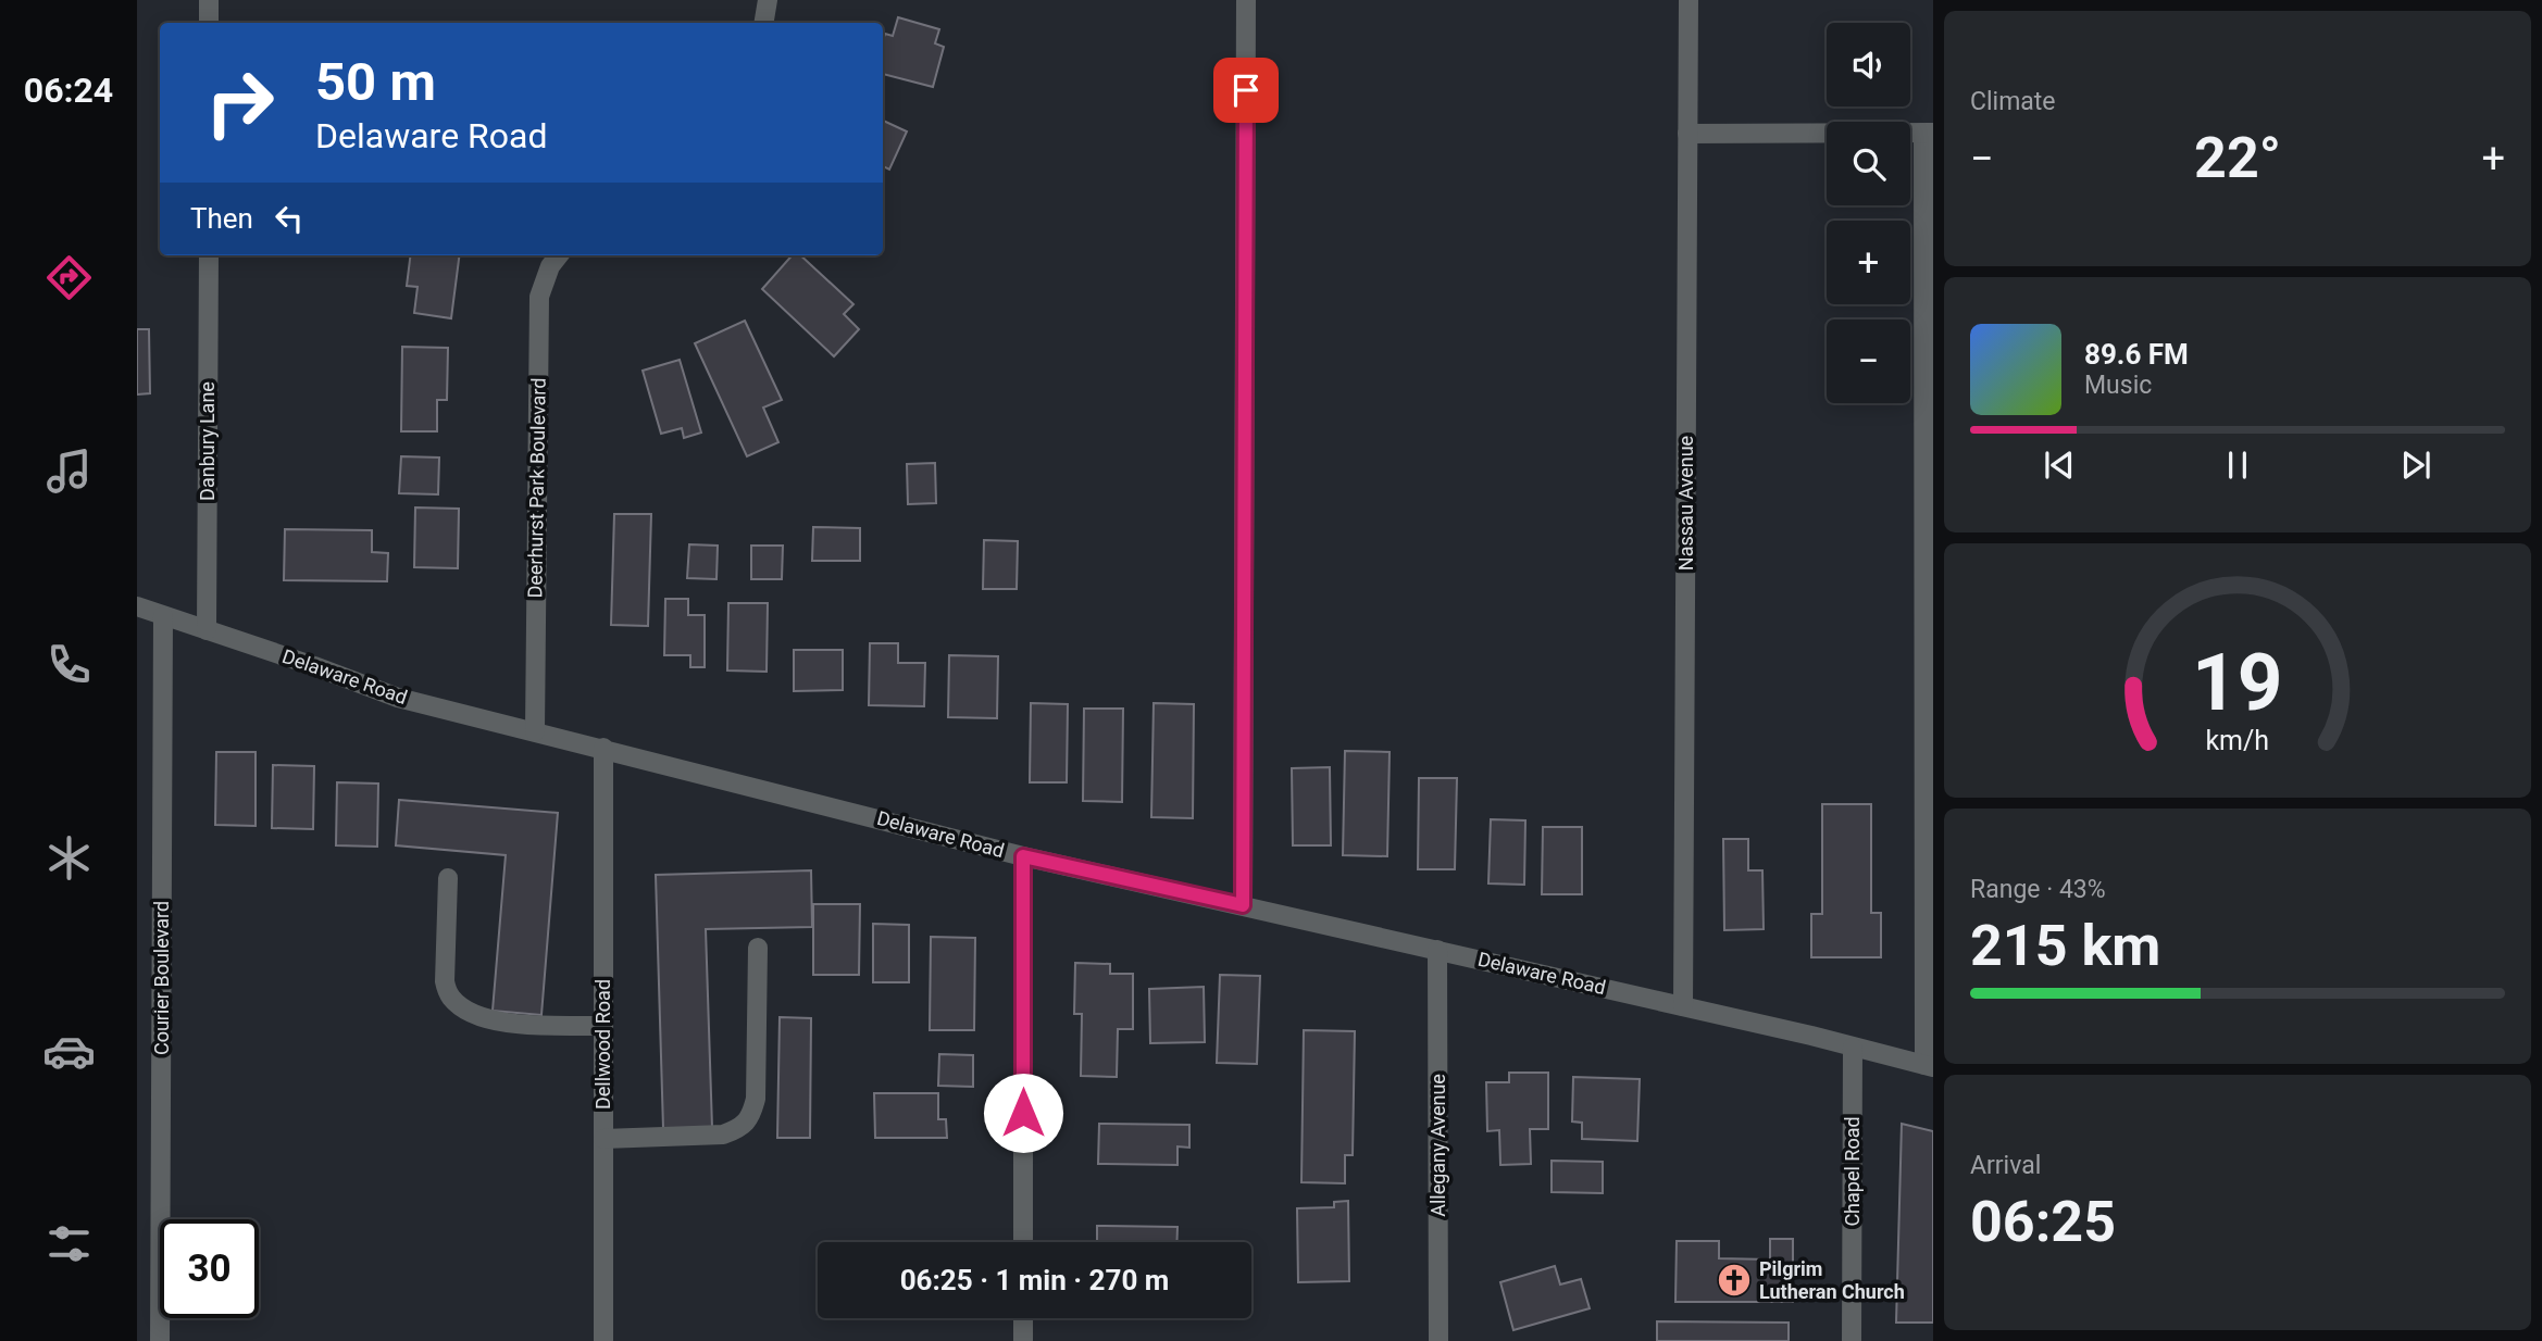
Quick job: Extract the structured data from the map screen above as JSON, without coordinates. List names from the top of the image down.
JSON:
{
  "streets": {
    "street": [
      "Danbury Lane",
      "Deerhurst Park Boulevard",
      "Nassau Avenue",
      "Delaware Road",
      "Courier Boulevard",
      "Dellwood Road",
      "Allegany Avenue",
      "Chapel Road"
    ]
  },
  "crossings": [
    ["Danbury Lane", "Delaware Road"],
    ["Deerhurst Park Boulevard", "Delaware Road"],
    ["Nassau Avenue", "Delaware Road"],
    ["Delaware Road", "Courier Boulevard"],
    ["Delaware Road", "Dellwood Road"],
    ["Delaware Road", "Allegany Avenue"],
    ["Delaware Road", "Chapel Road"]
  ],
  "places": {
    "church": ["Pilgrim Lutheran Church"]
  },
  "page": {
    "tabs": "06:24",
    "tile": [
      "Climate",
      ["Range · 43%", "215 km"],
      ["Arrival", "06:25"]
    ],
    "map_buttons": ["+", "−"],
    "turn": ["50 m", "Delaware Road"],
    "heat": ["−", "22°", "+"],
    "then": "Then",
    "song": ["89.6 FM", "Music"],
    "limit": "30",
    "trip": "06:25 · 1 min · 270 m",
    "gauge": ["19", "km/h"]
  }
}
